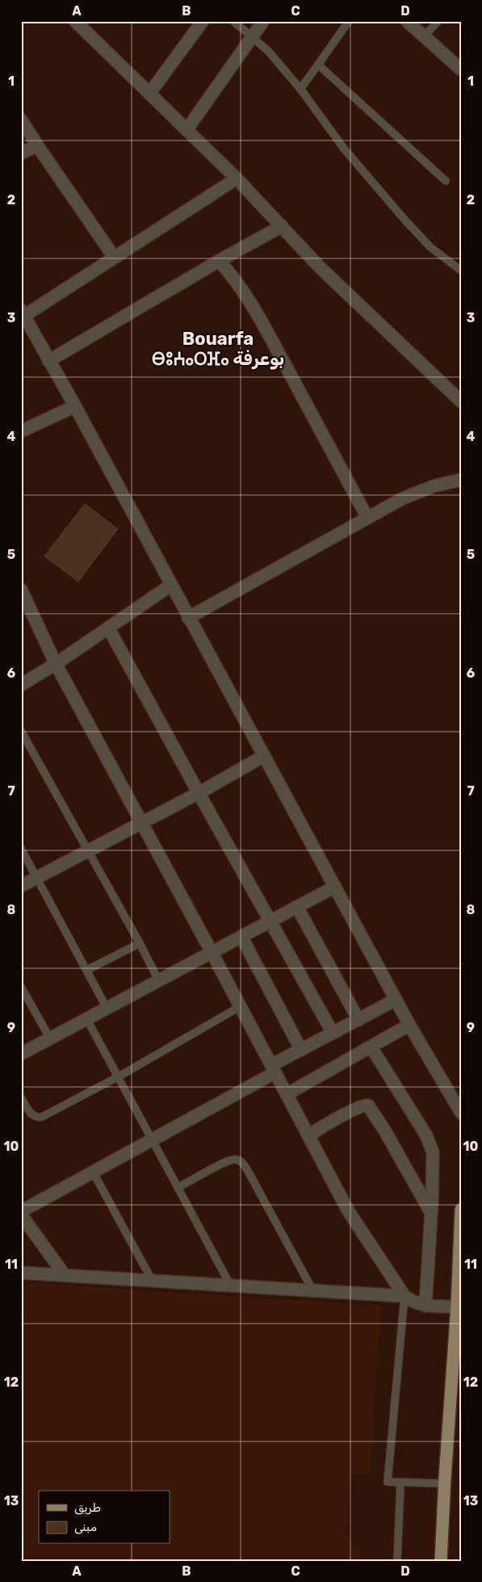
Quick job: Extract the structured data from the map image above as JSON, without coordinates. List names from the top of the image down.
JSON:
{
  "districts": ["Bouarfa ⴱⵓⵄⴰⵔⴼⴰ بوعرفة"],
  "legend": ["طريق", "مبنى"],
  "grid": {
    "columns": [
      "A",
      "B",
      "C",
      "D"
    ],
    "rows": [
      "1",
      "2",
      "3",
      "4",
      "5",
      "6",
      "7",
      "8",
      "9",
      "10",
      "11",
      "12",
      "13"
    ]
  }
}
